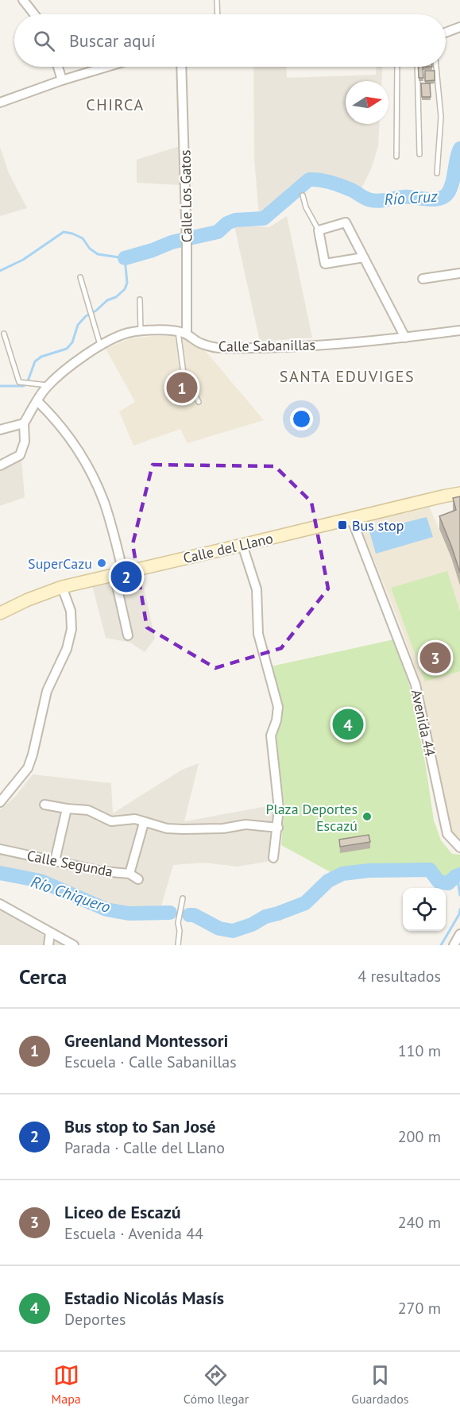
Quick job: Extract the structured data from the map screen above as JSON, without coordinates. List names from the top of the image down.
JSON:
{
  "streets": {
    "main road": ["Calle del Llano"],
    "street": [
      "Calle Los Gatos",
      "Calle Sabanillas",
      "Avenida 44",
      "Calle Segunda"
    ]
  },
  "crossings": [
    ["Calle Los Gatos", "Calle Sabanillas"],
    ["Calle del Llano", "Avenida 44"]
  ],
  "districts": ["CHIRCA", "SANTA EDUVIGES"],
  "water": ["Río Cruz", "Río Chiquero"],
  "places": {
    "transit": ["Bus stop"],
    "other": ["SuperCazu", "Plaza Deportes Escazú"]
  },
  "north": "right",
  "page": {
    "search": "Buscar aquí",
    "pins": [
      "1",
      "2",
      "3",
      "4"
    ],
    "heading": ["Cerca", "4 resultados"],
    "list": [
      {
        "mark": "1",
        "name": "Greenland Montessori",
        "note": "Escuela · Calle Sabanillas",
        "value": "110 m"
      },
      {
        "mark": "2",
        "name": "Bus stop to San José",
        "note": "Parada · Calle del Llano",
        "value": "200 m"
      },
      {
        "mark": "3",
        "name": "Liceo de Escazú",
        "note": "Escuela · Avenida 44",
        "value": "240 m"
      },
      {
        "mark": "4",
        "name": "Estadio Nicolás Masís",
        "note": "Deportes",
        "value": "270 m"
      }
    ],
    "nav": ["Mapa", "Cómo llegar", "Guardados"]
  }
}
